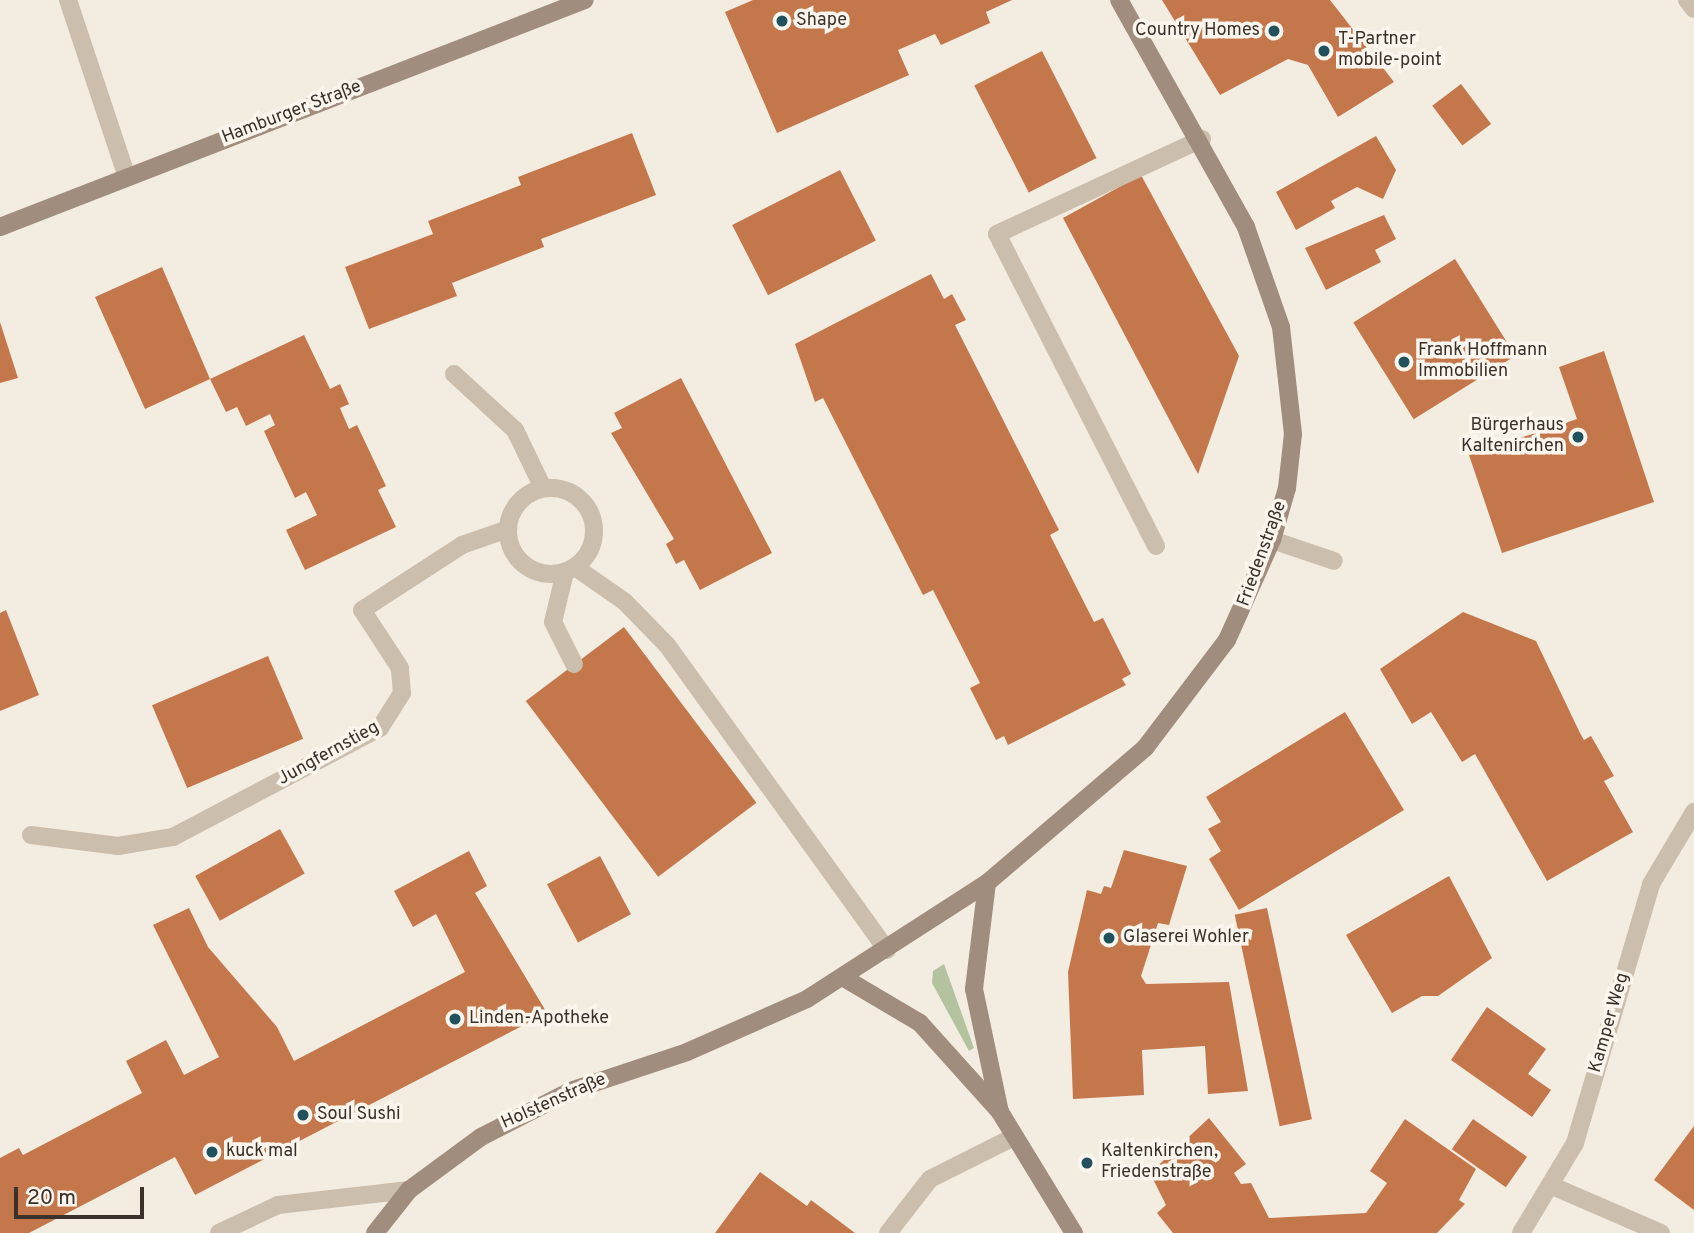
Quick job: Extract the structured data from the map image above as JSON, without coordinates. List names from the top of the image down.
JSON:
{
  "streets": {
    "main road": ["Hamburger Straße", "Friedenstraße", "Holstenstraße"],
    "street": ["Jungfernstieg", "Kamper Weg"]
  },
  "crossings": [
    ["Friedenstraße", "Holstenstraße"]
  ],
  "places": [
    "Shape",
    "Country Homes",
    "T-Partner mobile-point",
    "Frank Hoffmann Immobilien",
    "Bürgerhaus Kaltenirchen",
    "Glaserei Wohler",
    "Linden-Apotheke",
    "Soul Sushi",
    "kuck mal",
    "Kaltenkirchen, Friedenstraße"
  ],
  "scale_bar": "20 m"
}
